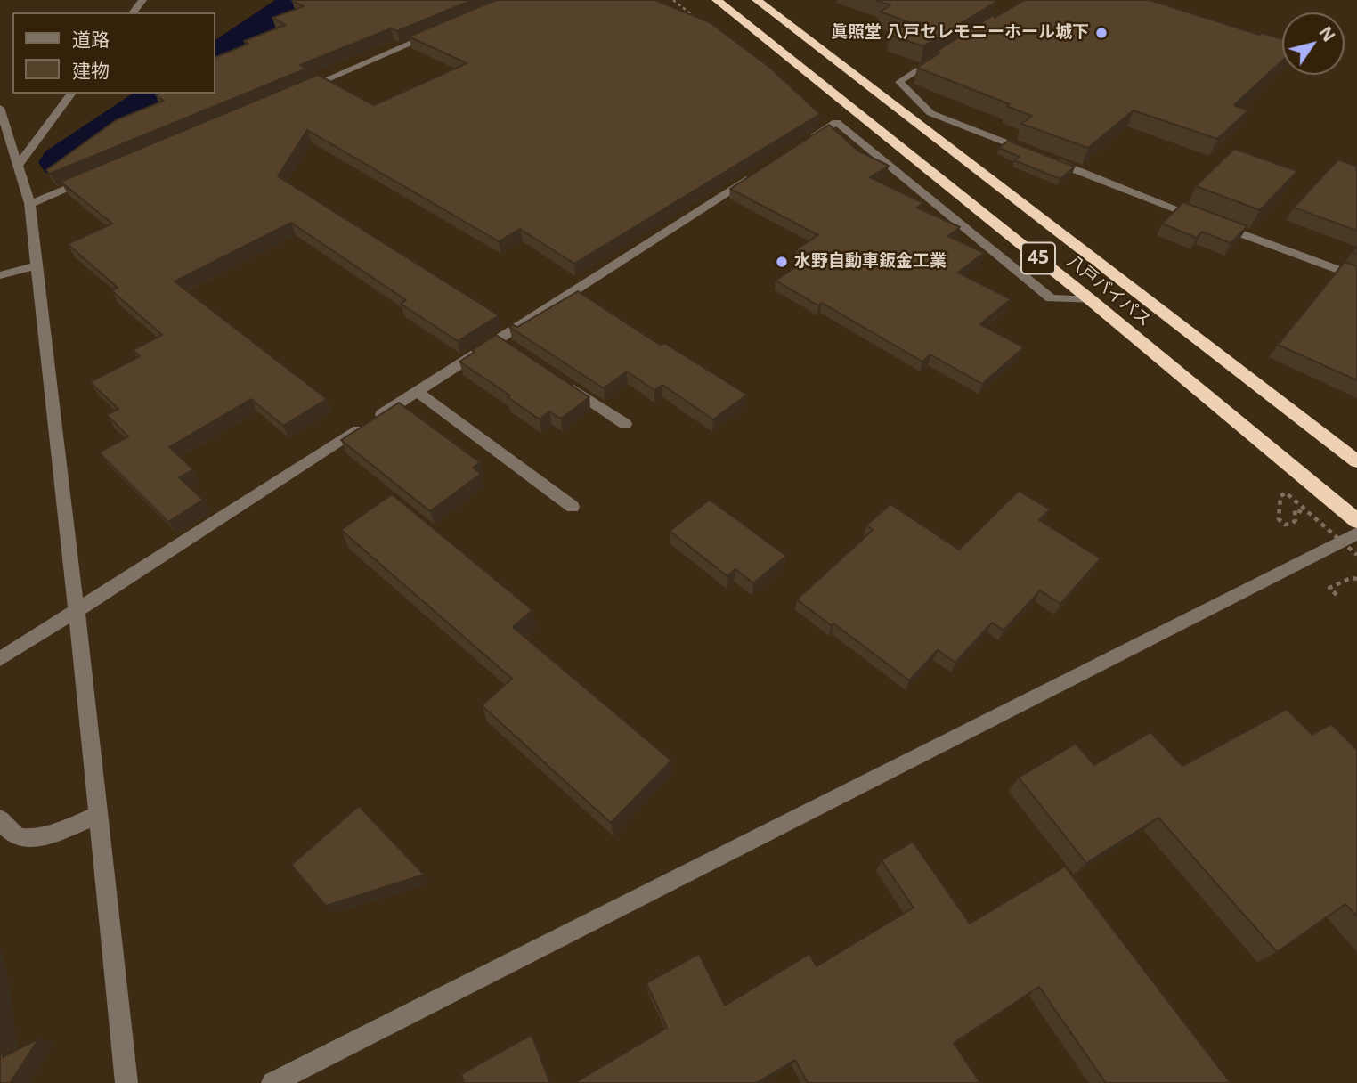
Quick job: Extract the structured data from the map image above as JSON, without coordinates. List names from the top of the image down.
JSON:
{
  "streets": {
    "highway": ["45", "八戸バイパス"]
  },
  "places": ["眞照堂 八戸セレモニーホール城下", "水野自動車鈑金工業"],
  "legend": ["道路", "建物"],
  "north": "top right"
}
